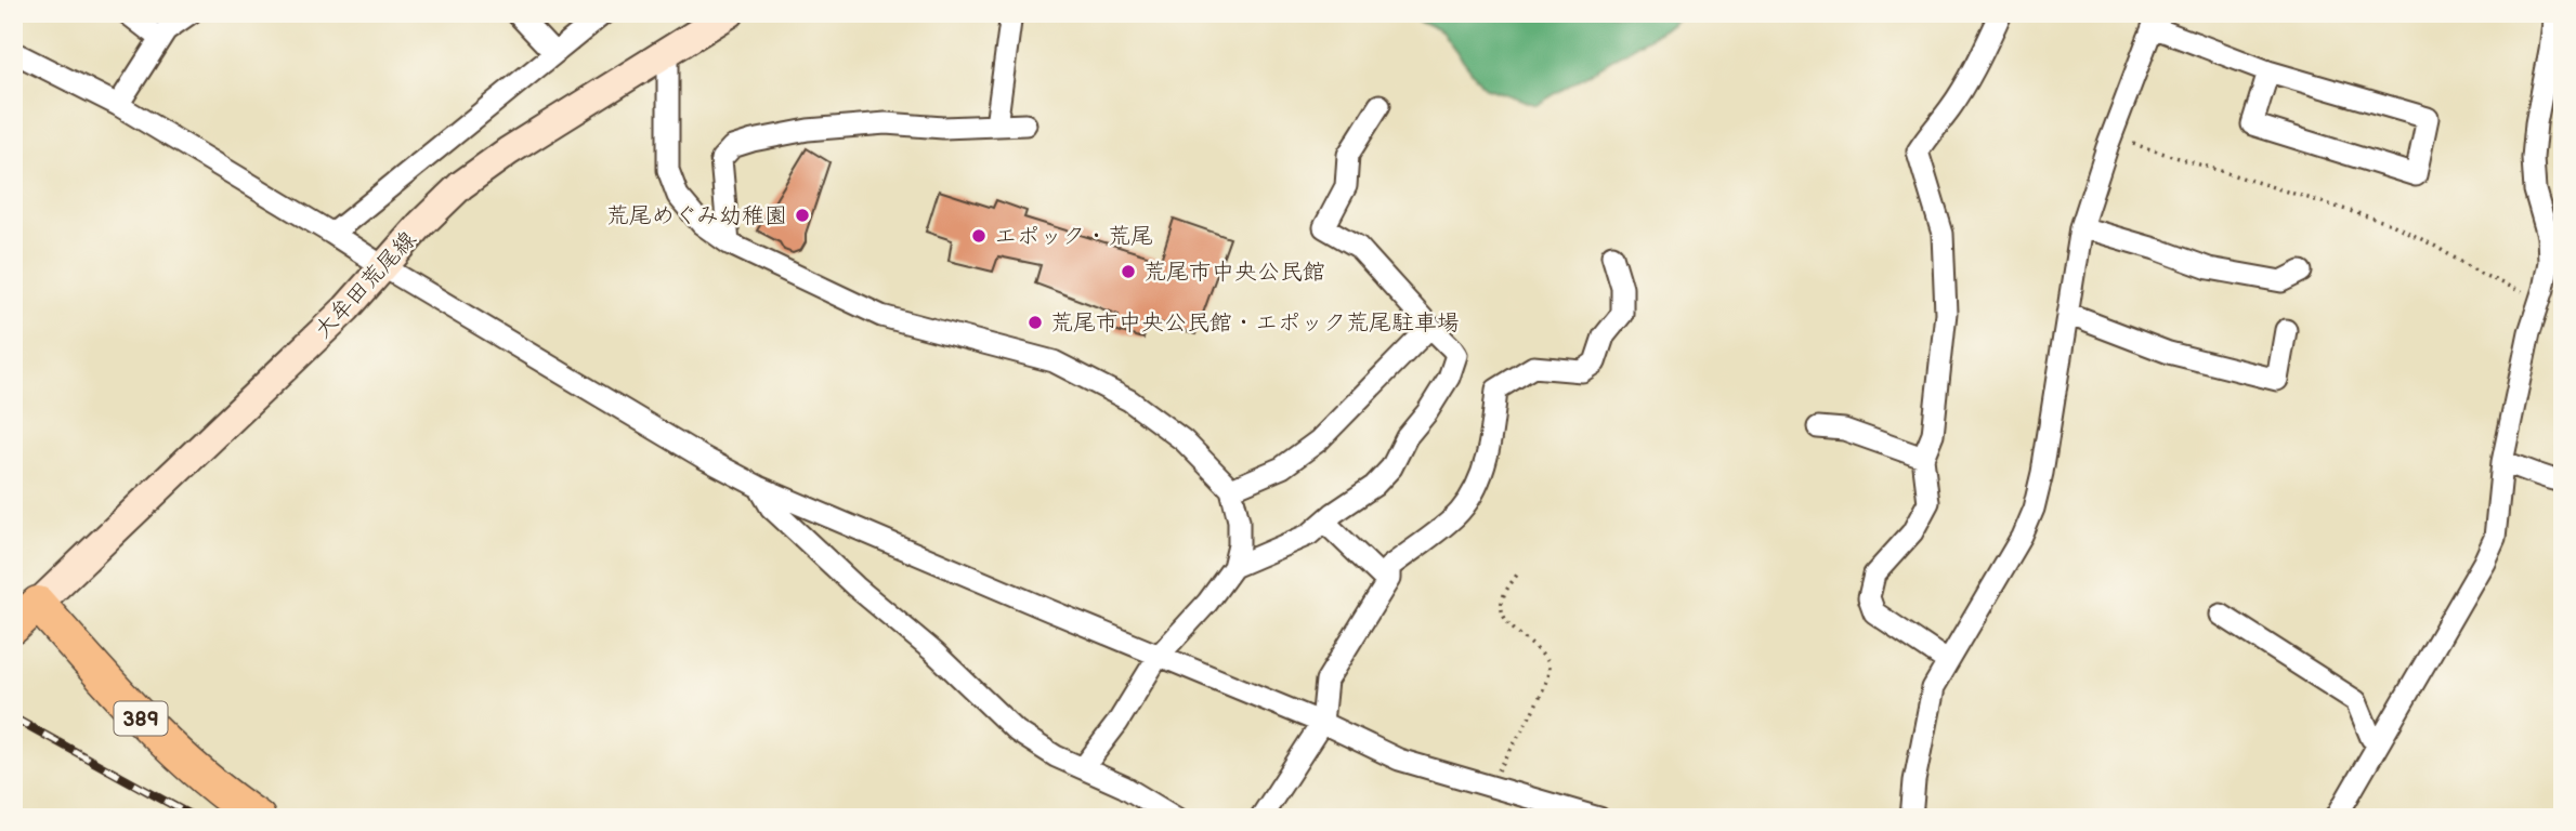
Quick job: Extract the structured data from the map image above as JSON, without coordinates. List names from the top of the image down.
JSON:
{
  "streets": {
    "highway": ["389"],
    "main road": ["大牟田荒尾線"]
  },
  "crossings": [
    ["大牟田荒尾線", "389"]
  ],
  "places": [
    "荒尾めぐみ幼稚園",
    "エポック・荒尾",
    "荒尾市中央公民館",
    "荒尾市中央公民館・エポック荒尾駐車場"
  ]
}
